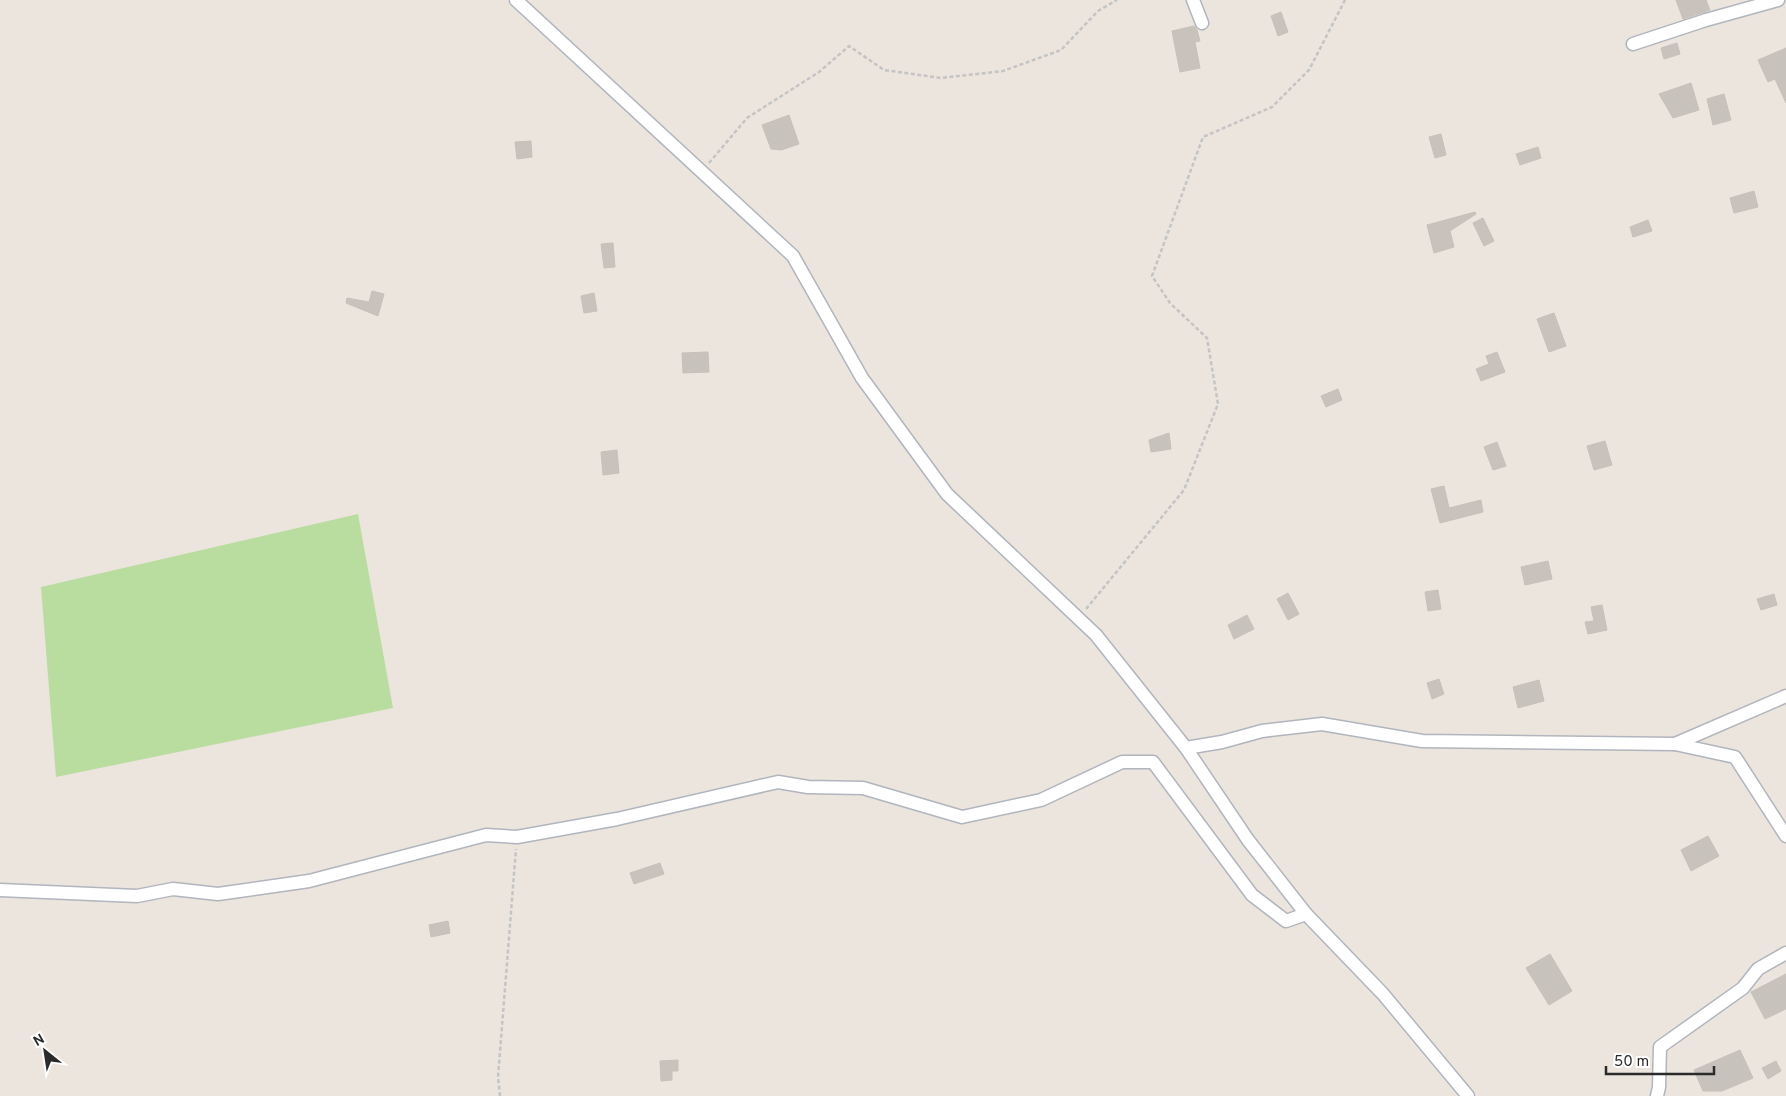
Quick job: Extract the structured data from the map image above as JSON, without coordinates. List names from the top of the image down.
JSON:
{
  "scale_bar": "50 m",
  "north": "top left"
}
